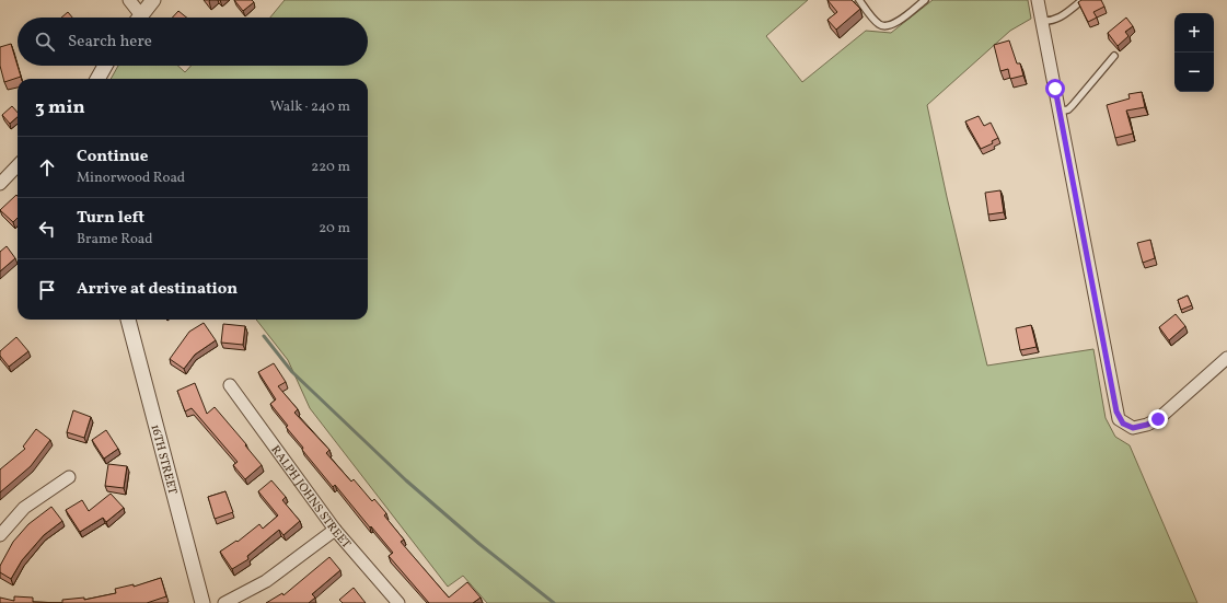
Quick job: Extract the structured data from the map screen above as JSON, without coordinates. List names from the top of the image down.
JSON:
{
  "streets": {
    "street": ["16TH STREET", "RALPH JOHNS STREET"]
  },
  "page": {
    "map_buttons": ["+", "−"],
    "search": "Search here",
    "heading": ["3 min", "Walk · 240 m"],
    "list": [
      ["Continue", "Minorwood Road", "220 m"],
      ["Turn left", "Brame Road", "20 m"],
      "Arrive at destination"
    ]
  }
}
